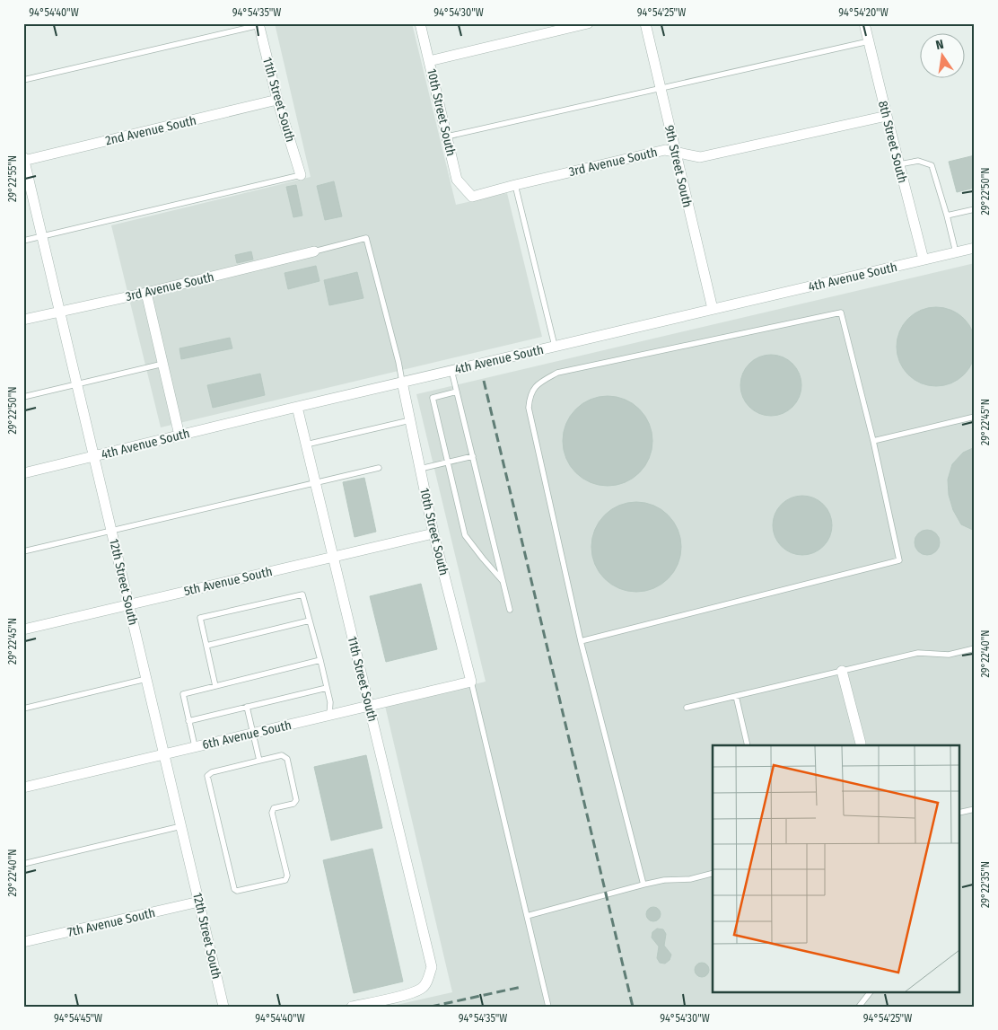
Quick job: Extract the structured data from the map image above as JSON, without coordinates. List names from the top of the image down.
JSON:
{
  "streets": {
    "street": [
      "11th Street South",
      "10th Street South",
      "2nd Avenue South",
      "8th Street South",
      "3rd Avenue South",
      "9th Street South",
      "4th Avenue South",
      "5th Avenue South",
      "12th Street South",
      "6th Avenue South",
      "7th Avenue South"
    ]
  },
  "crossings": [
    ["11th Street South", "2nd Avenue South"],
    ["11th Street South", "4th Avenue South"],
    ["11th Street South", "5th Avenue South"],
    ["11th Street South", "6th Avenue South"],
    ["10th Street South", "3rd Avenue South"],
    ["10th Street South", "4th Avenue South"],
    ["10th Street South", "5th Avenue South"],
    ["10th Street South", "6th Avenue South"],
    ["2nd Avenue South", "12th Street South"],
    ["8th Street South", "3rd Avenue South"],
    ["8th Street South", "4th Avenue South"],
    ["3rd Avenue South", "9th Street South"],
    ["3rd Avenue South", "12th Street South"],
    ["9th Street South", "4th Avenue South"],
    ["4th Avenue South", "12th Street South"],
    ["5th Avenue South", "12th Street South"],
    ["12th Street South", "6th Avenue South"],
    ["12th Street South", "7th Avenue South"]
  ],
  "north": "top",
  "coordinates": [
    "94°54'40\"W",
    "94°54'35\"W",
    "94°54'30\"W",
    "94°54'25\"W",
    "94°54'20\"W",
    "29°22'55\"N",
    "29°22'50\"N",
    "29°22'45\"N",
    "29°22'40\"N",
    "29°22'35\"N",
    "94°54'45\"W"
  ]
}
